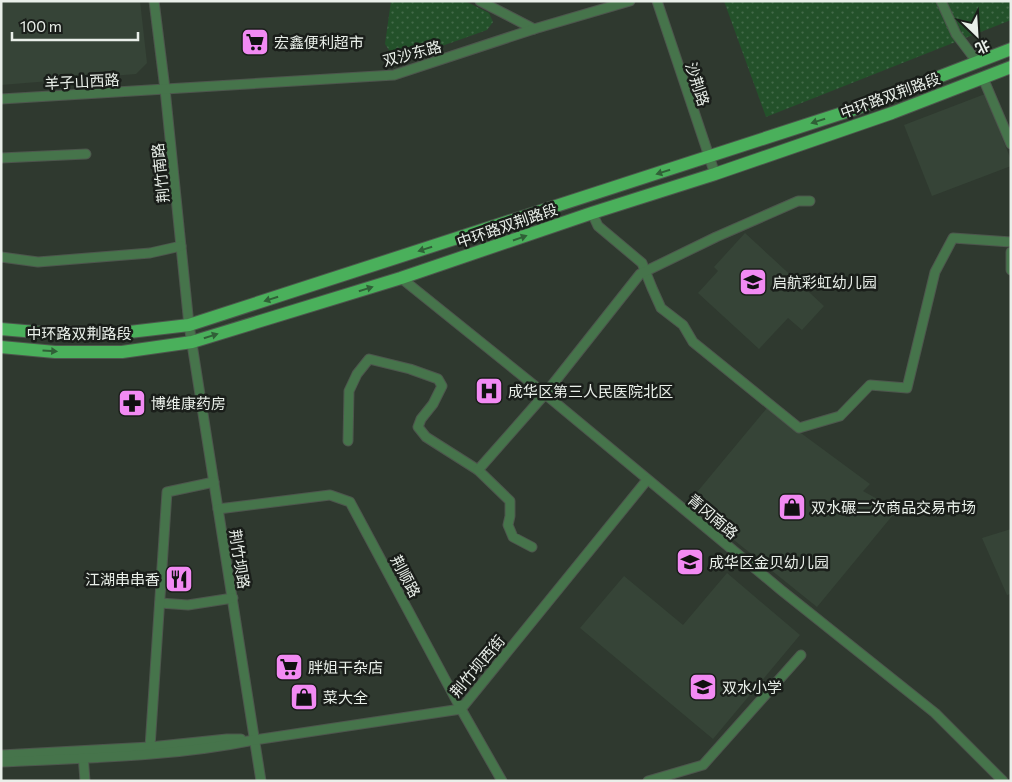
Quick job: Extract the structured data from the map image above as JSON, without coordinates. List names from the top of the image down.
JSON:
{
  "streets": {
    "main road": ["中环路双荆路段"],
    "street": [
      "双沙东路",
      "羊子山西路",
      "沙荆路",
      "荆竹南路",
      "青冈南路",
      "荆竹坝路",
      "荆顺路",
      "荆竹坝西街"
    ]
  },
  "crossings": [
    ["双沙东路", "羊子山西路"],
    ["双沙东路", "荆竹南路"],
    ["羊子山西路", "荆竹南路"],
    ["沙荆路", "中环路双荆路段"],
    ["中环路双荆路段", "荆竹南路"],
    ["中环路双荆路段", "青冈南路"],
    ["中环路双荆路段", "荆竹坝路"],
    ["荆竹南路", "荆竹坝路"],
    ["青冈南路", "荆竹坝西街"],
    ["荆竹坝路", "荆顺路"],
    ["荆竹坝路", "荆竹坝西街"],
    ["荆顺路", "荆竹坝西街"]
  ],
  "places": {
    "supermarket": ["宏鑫便利超市", "胖姐干杂店"],
    "school or university": ["启航彩虹幼儿园", "成华区金贝幼儿园", "双水小学"],
    "hospital": ["成华区第三人民医院北区"],
    "pharmacy": ["博维康药房"],
    "shop": ["双水碾二次商品交易市场", "菜大全"],
    "restaurant": ["江湖串串香"]
  },
  "scale_bar": "100 m",
  "north": "bottom right"
}
